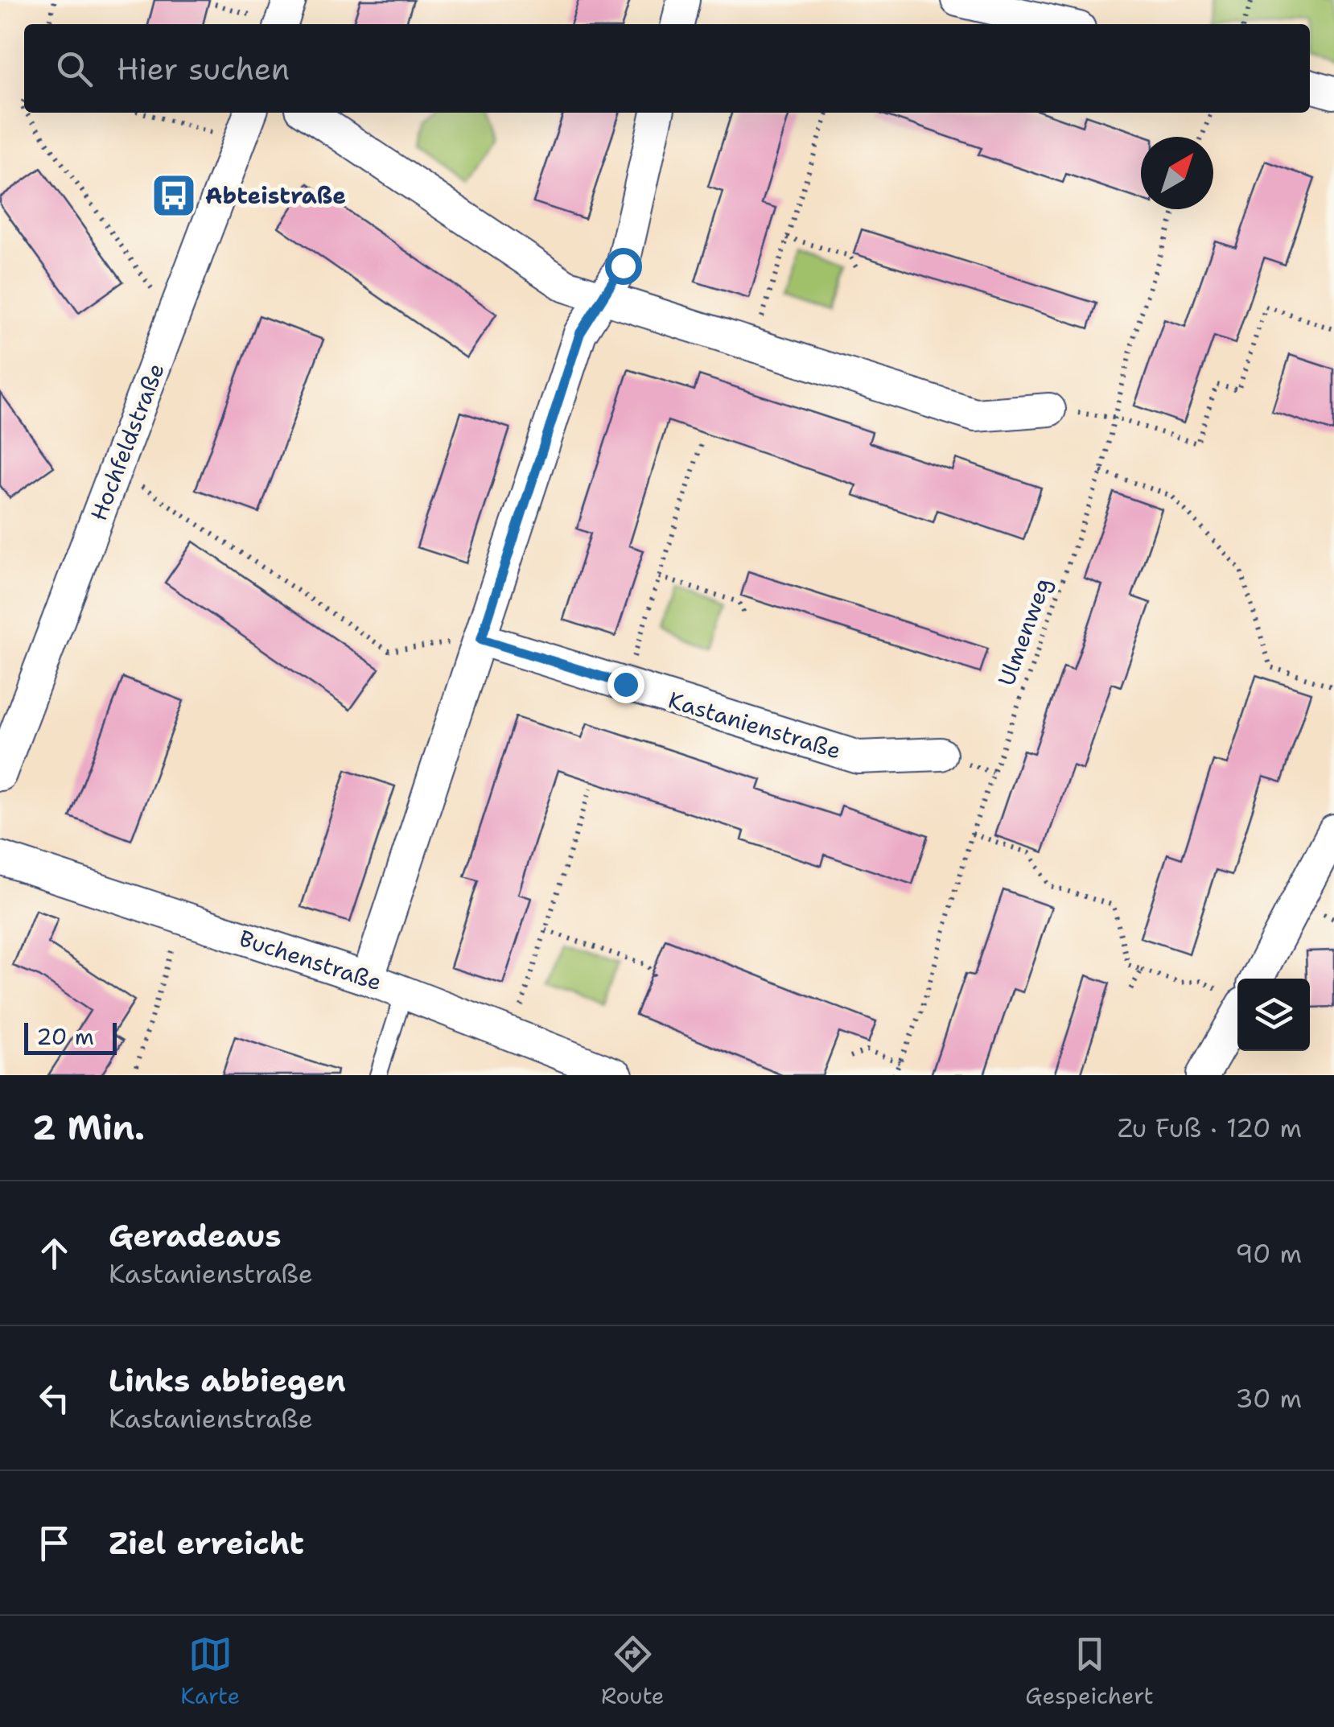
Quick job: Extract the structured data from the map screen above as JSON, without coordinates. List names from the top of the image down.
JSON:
{
  "streets": {
    "street": ["Hochfeldstraße", "Kastanienstraße", "Buchenstraße"],
    "path": ["Ulmenweg"]
  },
  "places": {
    "bus stop": ["Abteistraße"]
  },
  "scale_bar": "20 m",
  "north": "top right",
  "page": {
    "search": "Hier suchen",
    "scale": "20 m",
    "heading": ["2 Min.", "Zu Fuß · 120 m"],
    "list": [
      ["Geradeaus", "Kastanienstraße", "90 m"],
      ["Links abbiegen", "Kastanienstraße", "30 m"],
      "Ziel erreicht"
    ],
    "nav": ["Karte", "Route", "Gespeichert"]
  }
}
